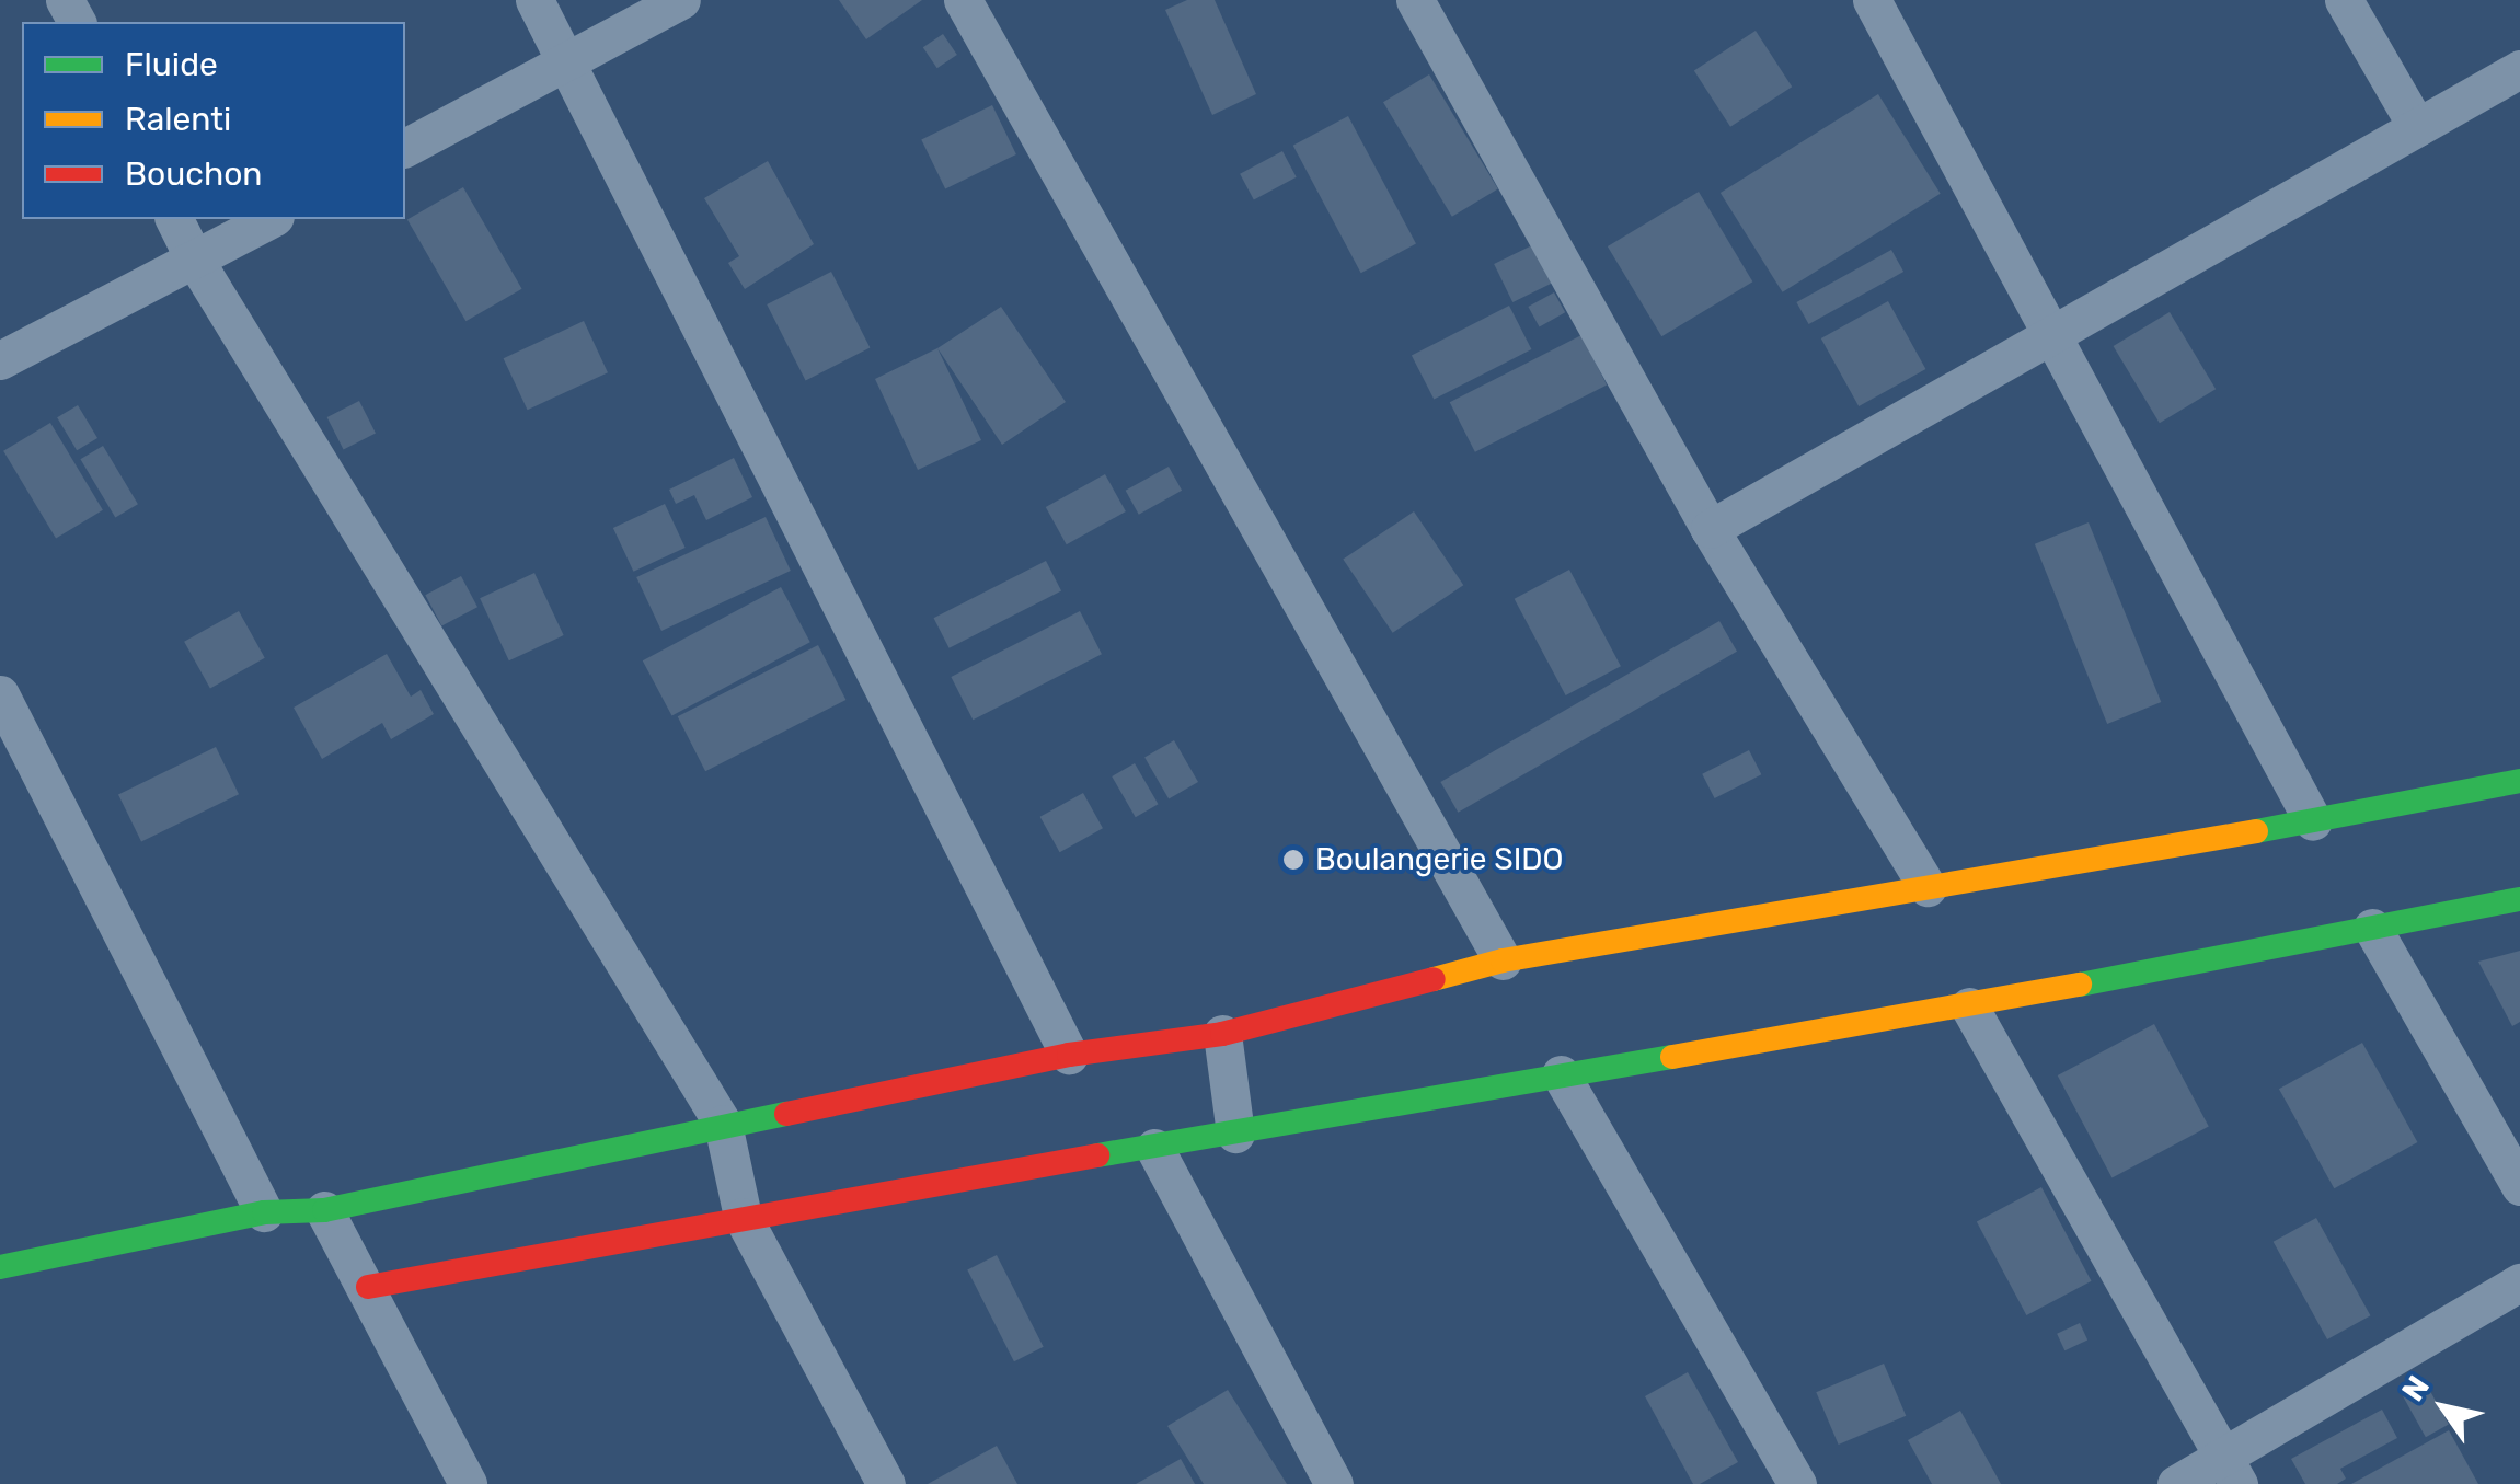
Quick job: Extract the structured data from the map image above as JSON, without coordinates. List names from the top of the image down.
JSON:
{
  "places": ["Boulangerie SIDO"],
  "legend": ["Fluide", "Ralenti", "Bouchon"],
  "north": "top left"
}
